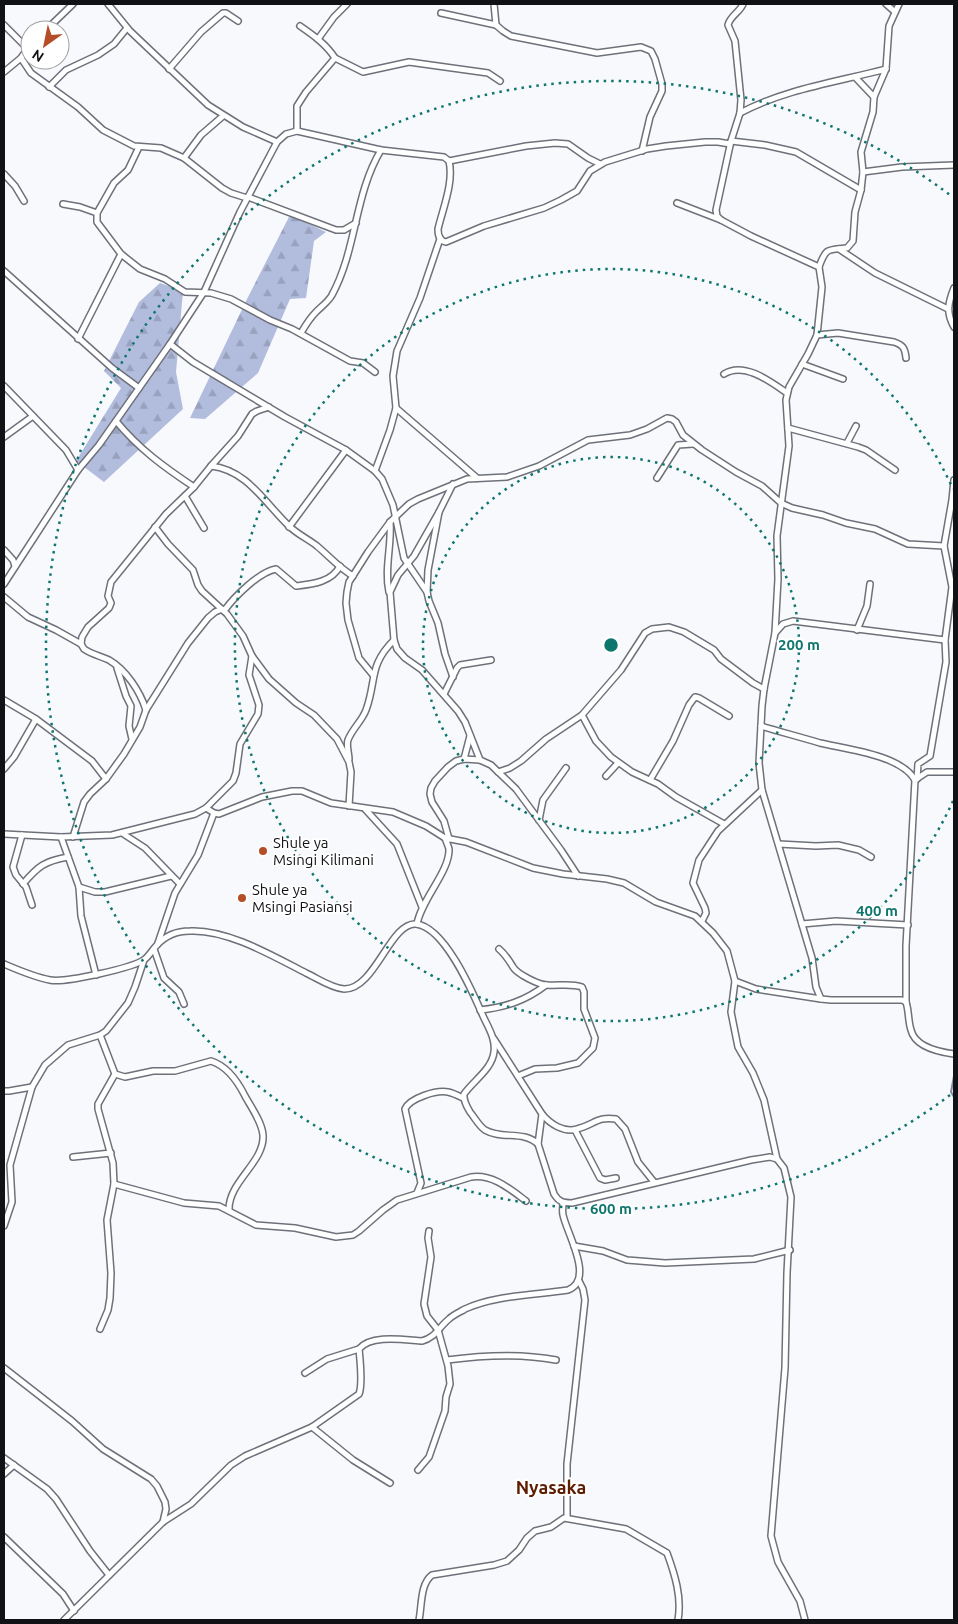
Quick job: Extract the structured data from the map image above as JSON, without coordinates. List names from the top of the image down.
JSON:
{
  "districts": ["Nyasaka"],
  "places": ["Shule ya Msingi Kilimani", "Shule ya Msingi Pasiansi"],
  "north": "bottom left",
  "rings": ["200 m", "400 m", "600 m"]
}
